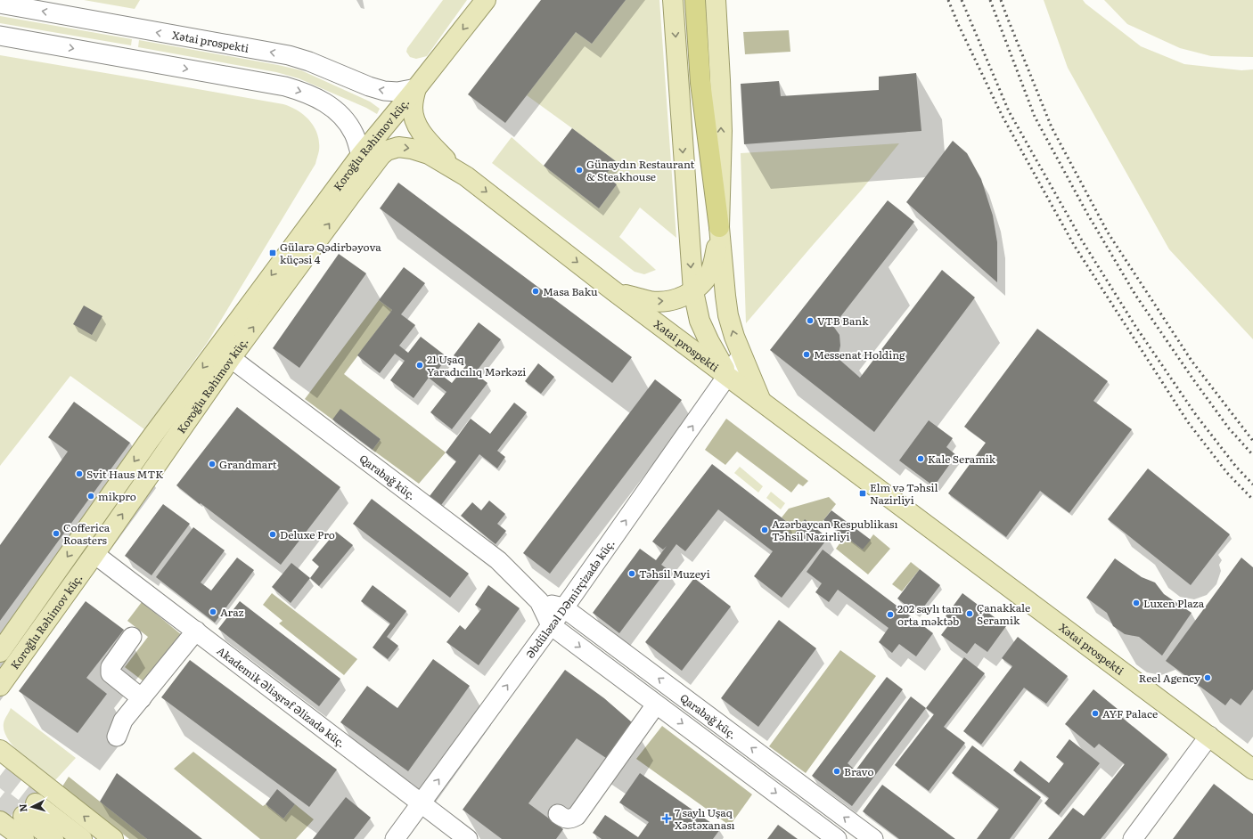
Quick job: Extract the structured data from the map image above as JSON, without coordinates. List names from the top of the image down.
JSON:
{
  "streets": {
    "main road": ["Xətai prospekti", "Koroğlu Rəhimov küç."],
    "street": ["Qarabağ küç.", "Əbdüləzəl DƏmirçizadə küç.", "Akademik Əliəşrəf Əlizadə küç."]
  },
  "crossings": [
    ["Xətai prospekti", "Koroğlu Rəhimov küç."],
    ["Xətai prospekti", "Əbdüləzəl DƏmirçizadə küç."],
    ["Koroğlu Rəhimov küç.", "Qarabağ küç."],
    ["Koroğlu Rəhimov küç.", "Akademik Əliəşrəf Əlizadə küç."],
    ["Qarabağ küç.", "Əbdüləzəl DƏmirçizadə küç."],
    ["Əbdüləzəl DƏmirçizadə küç.", "Akademik Əliəşrəf Əlizadə küç."]
  ],
  "places": {
    "other": [
      "Günaydın Restaurant & Steakhouse",
      "Masa Baku",
      "VTB Bank",
      "Messenat Holding",
      "21 Uşaq Yaradıcılıq Mərkəzi",
      "Kale Seramik",
      "Grandmart",
      "Svit Haus MTK",
      "mikpro",
      "Azərbaycan Respublikası Təhsil Nazirliyi",
      "Cofferica Roasters",
      "Deluxe Pro",
      "Təhsil Muzeyi",
      "Luxen Plaza",
      "Araz",
      "Çanakkale Seramik",
      "202 saylı tam orta məktəb",
      "Reel Agency",
      "AYF Palace",
      "Bravo"
    ],
    "transit": ["Gülarə Qədirbəyova küçəsi 4", "Elm və Təhsil Nazirliyi"],
    "health": ["7 saylı Uşaq Xəstəxanası"]
  },
  "north": "left"
}
